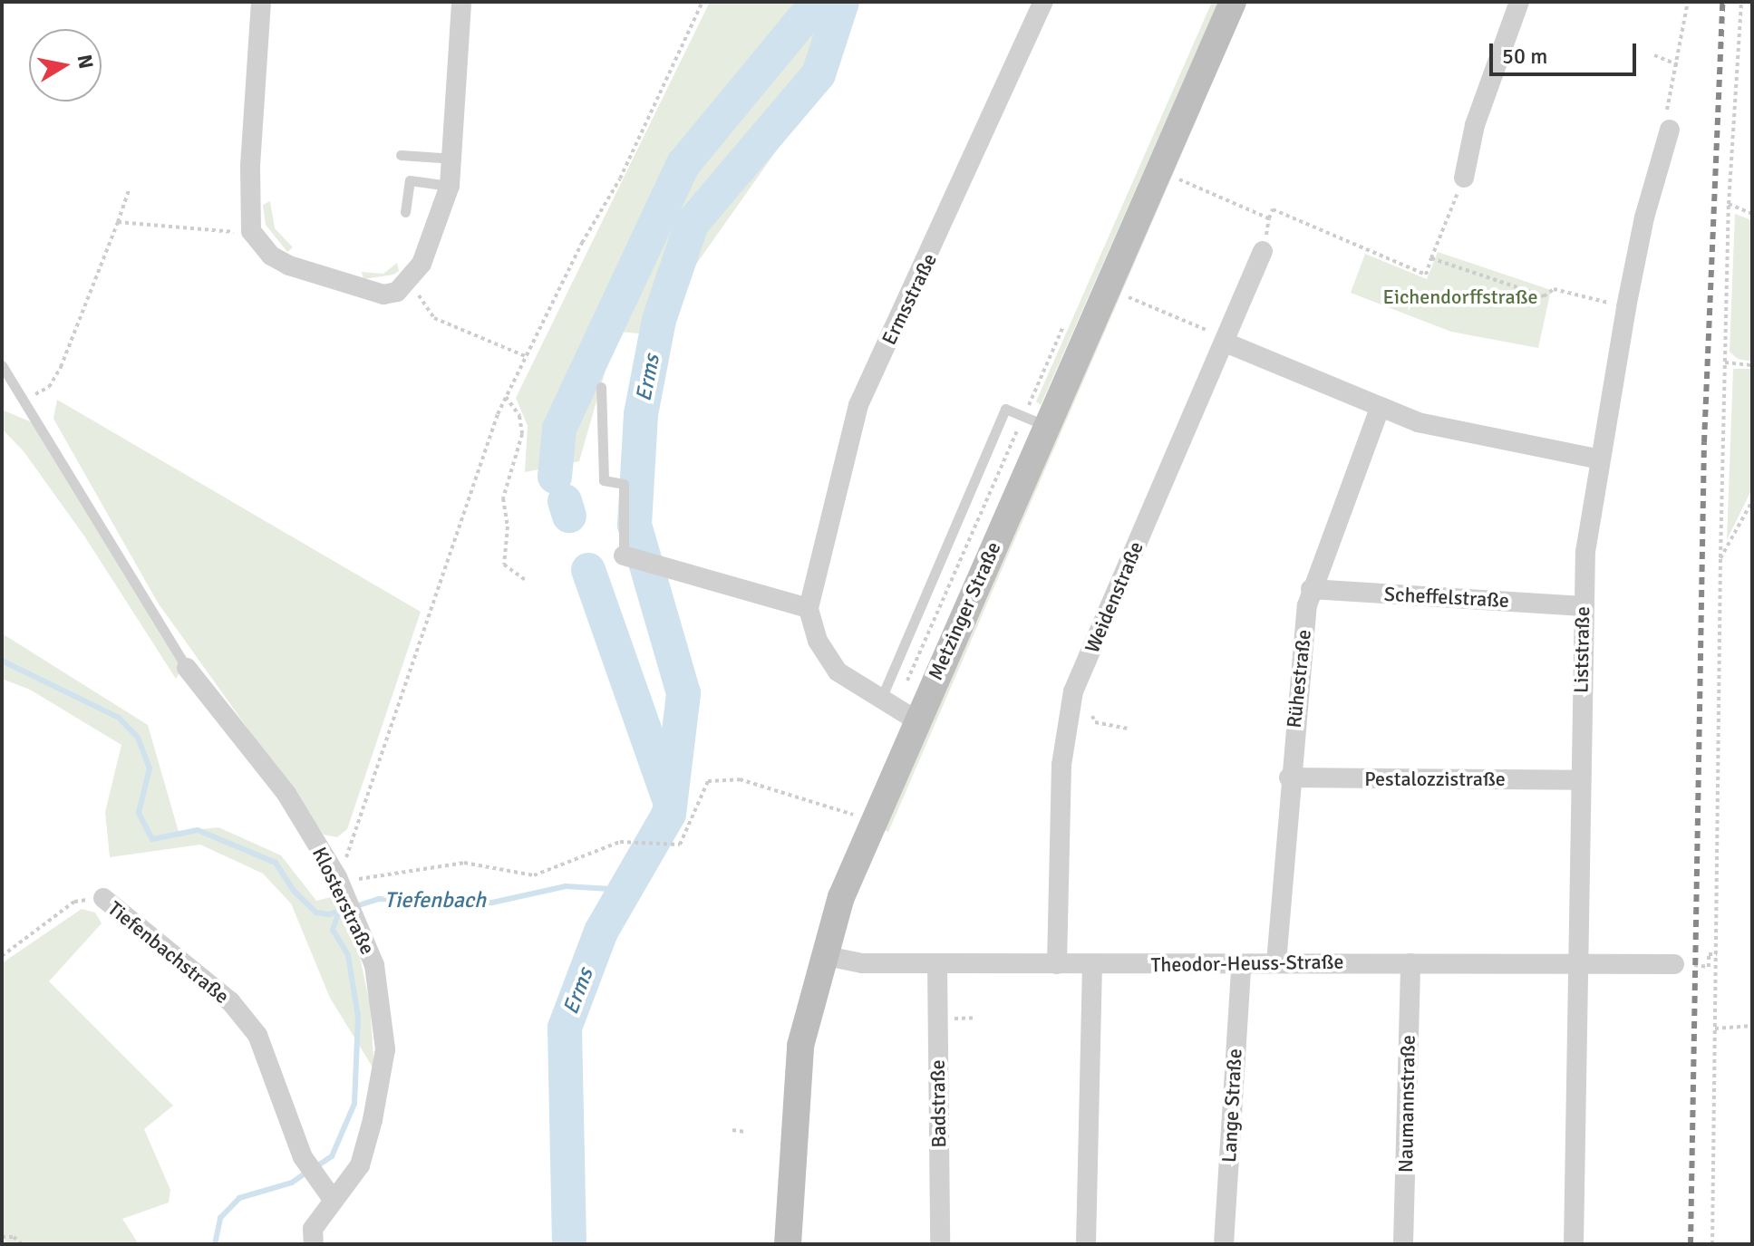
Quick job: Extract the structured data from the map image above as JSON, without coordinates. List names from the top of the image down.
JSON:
{
  "streets": {
    "street": [
      "Ermsstraße",
      "Weidenstraße",
      "Scheffelstraße",
      "Metzinger Straße",
      "Liststraße",
      "Rühestraße",
      "Pestalozzistraße",
      "Klosterstraße",
      "Tiefenbachstraße",
      "Theodor-Heuss-Straße",
      "Badstraße",
      "Naumannstraße",
      "Lange Straße"
    ]
  },
  "crossings": [
    ["Weidenstraße", "Theodor-Heuss-Straße"],
    ["Scheffelstraße", "Liststraße"],
    ["Scheffelstraße", "Rühestraße"],
    ["Metzinger Straße", "Theodor-Heuss-Straße"],
    ["Liststraße", "Pestalozzistraße"],
    ["Liststraße", "Theodor-Heuss-Straße"],
    ["Rühestraße", "Pestalozzistraße"],
    ["Rühestraße", "Theodor-Heuss-Straße"],
    ["Klosterstraße", "Tiefenbachstraße"],
    ["Theodor-Heuss-Straße", "Badstraße"],
    ["Theodor-Heuss-Straße", "Naumannstraße"],
    ["Theodor-Heuss-Straße", "Lange Straße"]
  ],
  "water": ["Erms", "Tiefenbach"],
  "parks": ["Eichendorffstraße"],
  "scale_bar": "50 m",
  "north": "right"
}
